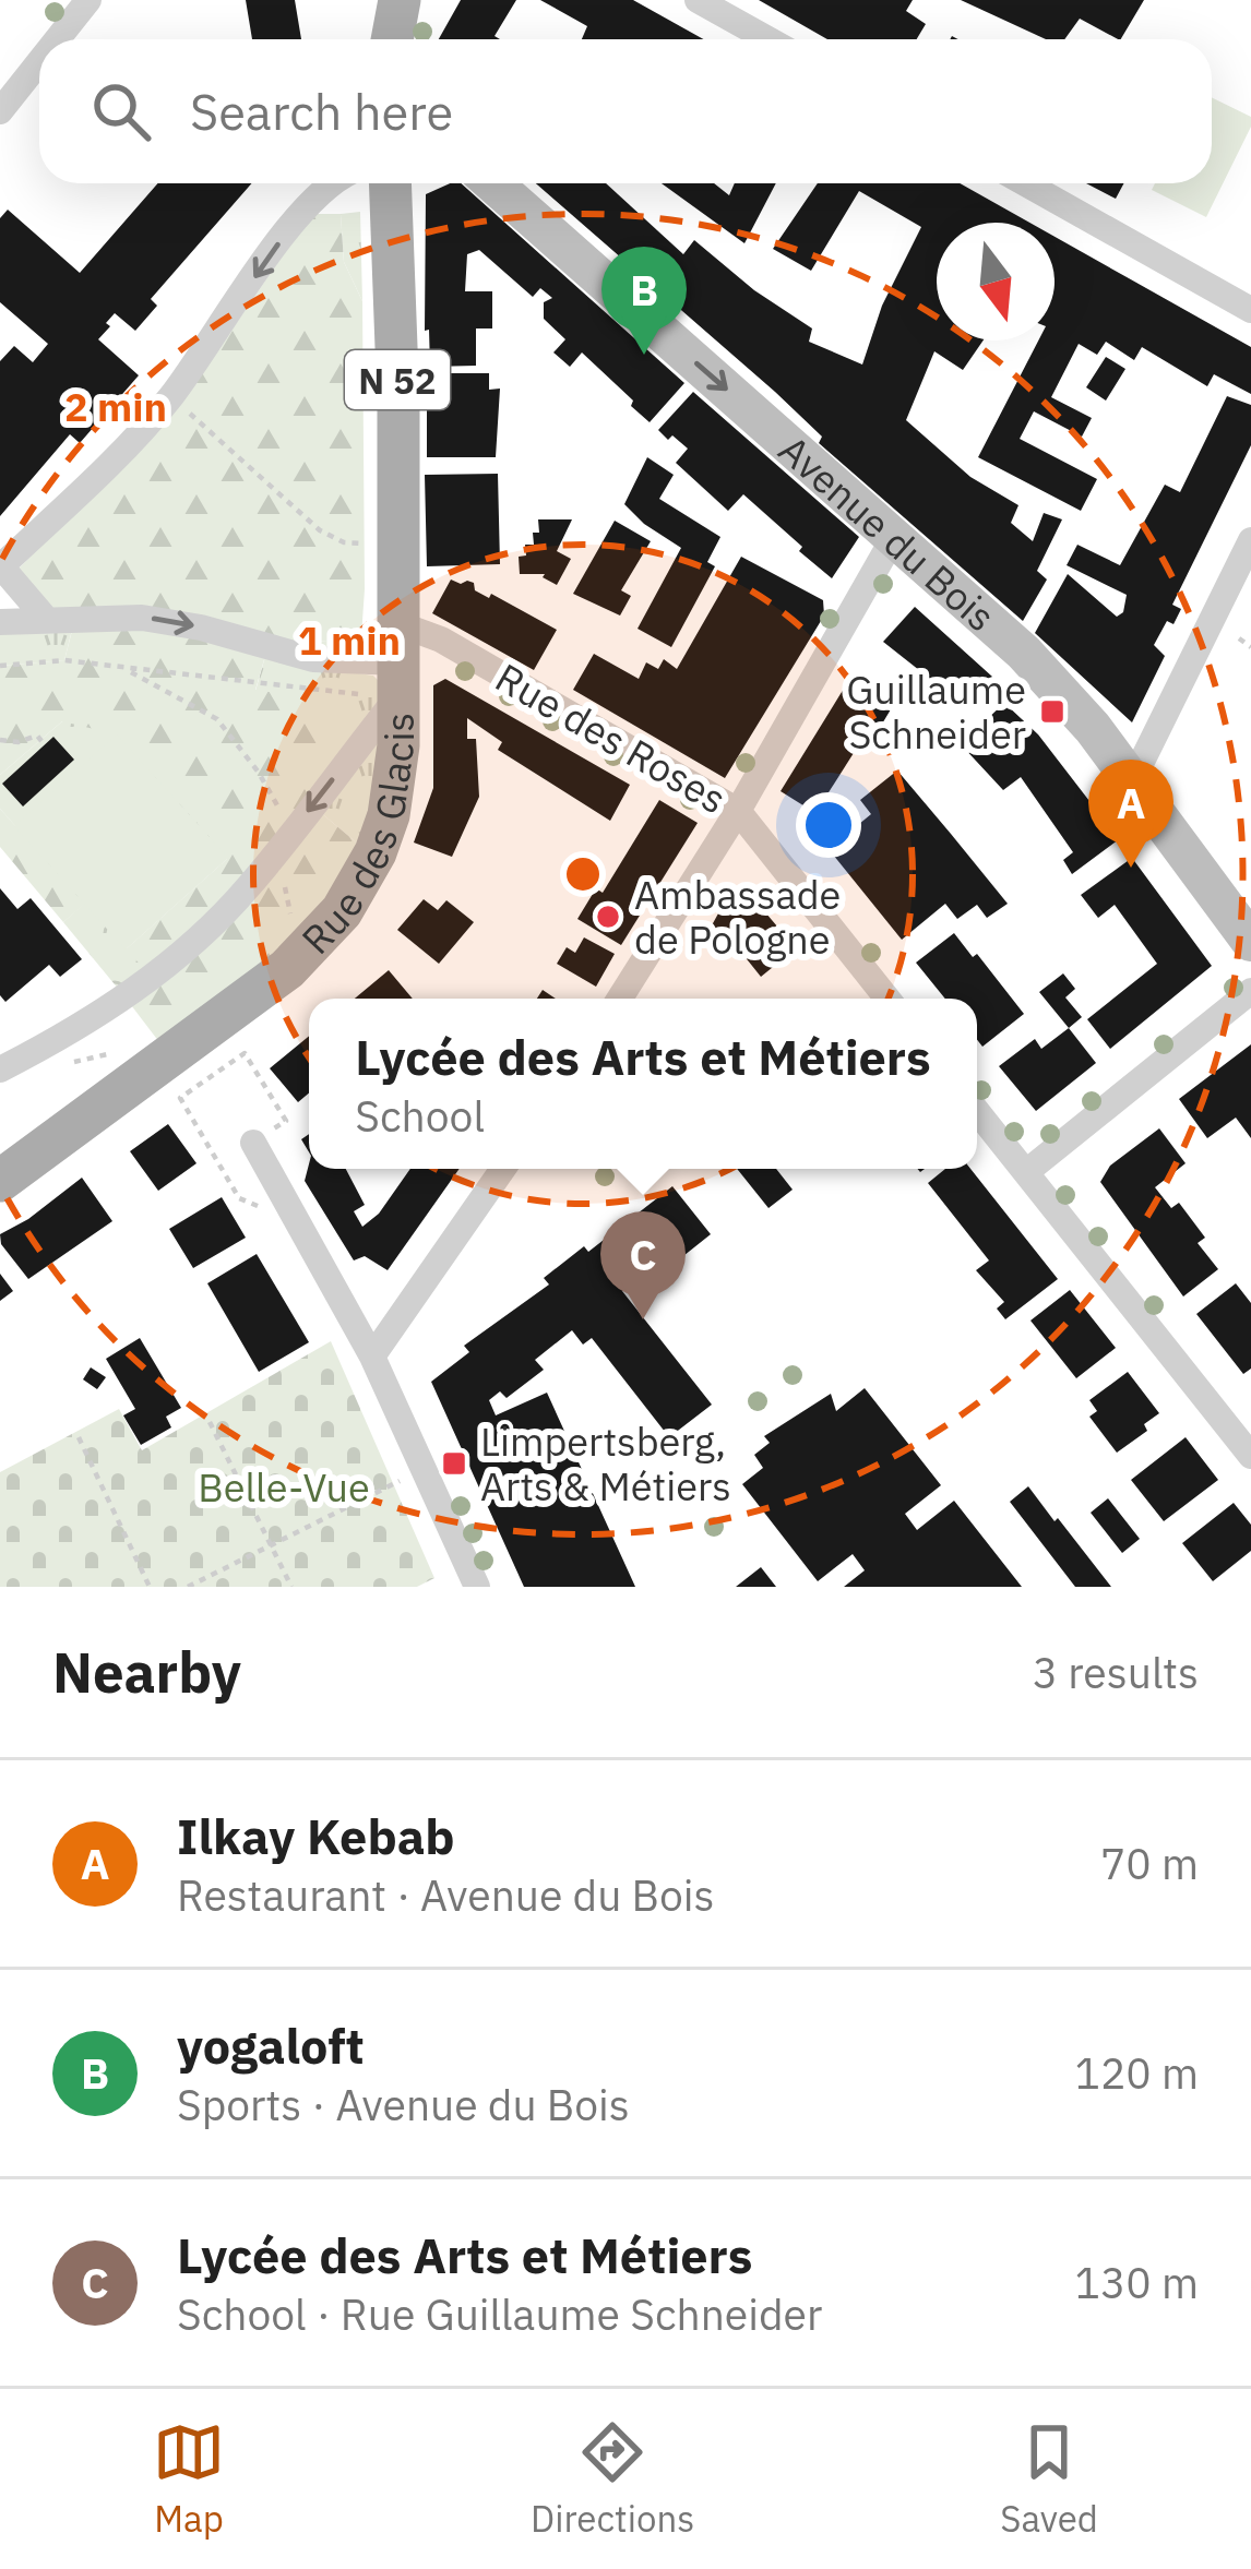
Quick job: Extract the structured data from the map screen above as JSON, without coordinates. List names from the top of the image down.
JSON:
{
  "streets": {
    "main road": ["N 52", "Avenue du Bois", "Rue des Glacis"],
    "street": ["Rue des Roses"]
  },
  "crossings": [
    ["Rue des Roses", "Rue des Glacis"]
  ],
  "one_way": ["Avenue du Bois"],
  "parks": ["Belle-Vue"],
  "places": {
    "transit": ["Guillaume Schneider", "Limpertsberg, Arts & Métiers"],
    "other": ["Ambassade de Pologne"]
  },
  "north": "bottom",
  "page": {
    "search": "Search here",
    "pins": ["B", "A", "C"],
    "popup": ["Lycée des Arts et Métiers", "School"],
    "heading": ["Nearby", "3 results"],
    "list": [
      {
        "mark": "A",
        "name": "Ilkay Kebab",
        "note": "Restaurant · Avenue du Bois",
        "value": "70 m"
      },
      {
        "mark": "B",
        "name": "yogaloft",
        "note": "Sports · Avenue du Bois",
        "value": "120 m"
      },
      {
        "mark": "C",
        "name": "Lycée des Arts et Métiers",
        "note": "School · Rue Guillaume Schneider",
        "value": "130 m"
      }
    ],
    "nav": ["Map", "Directions", "Saved"]
  },
  "rings": ["2 min", "1 min"]
}
